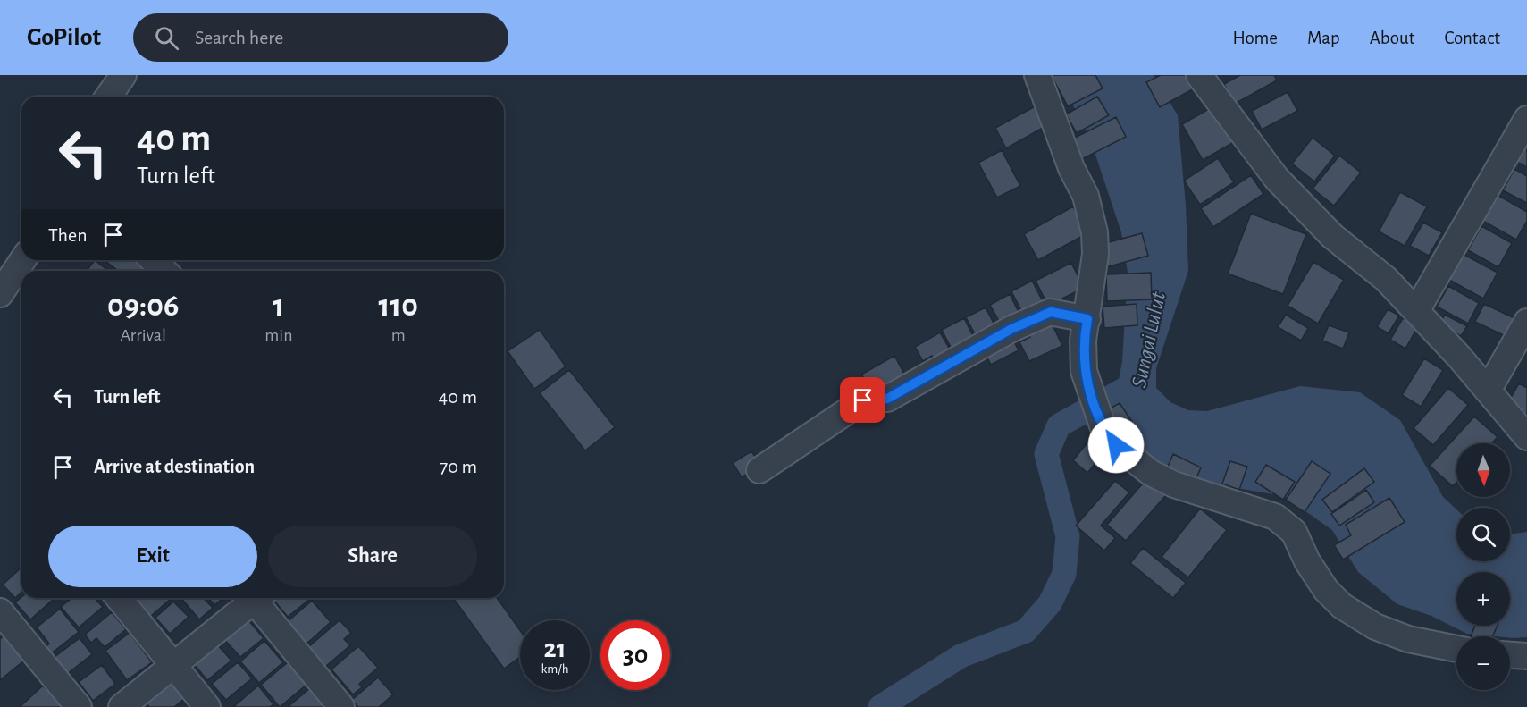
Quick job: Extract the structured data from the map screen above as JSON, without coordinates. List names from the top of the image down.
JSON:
{
  "water": ["Sungai Lulut"],
  "north": "bottom",
  "page": {
    "header": "GoPilot",
    "search": "Search here",
    "nav": [
      "Home",
      "Map",
      "About",
      "Contact"
    ],
    "turn": ["40 m", "Turn left"],
    "then": "Then",
    "eta": [
      "09:06",
      "Arrival",
      "1",
      "min",
      "110",
      "m"
    ],
    "list": [
      {
        "name": "Turn left",
        "value": "40 m"
      },
      {
        "name": "Arrive at destination",
        "value": "70 m"
      }
    ],
    "map_buttons": ["+", "−"],
    "buttons": ["Exit", "Share"],
    "speed": "21 km/h",
    "limit": "30"
  }
}
